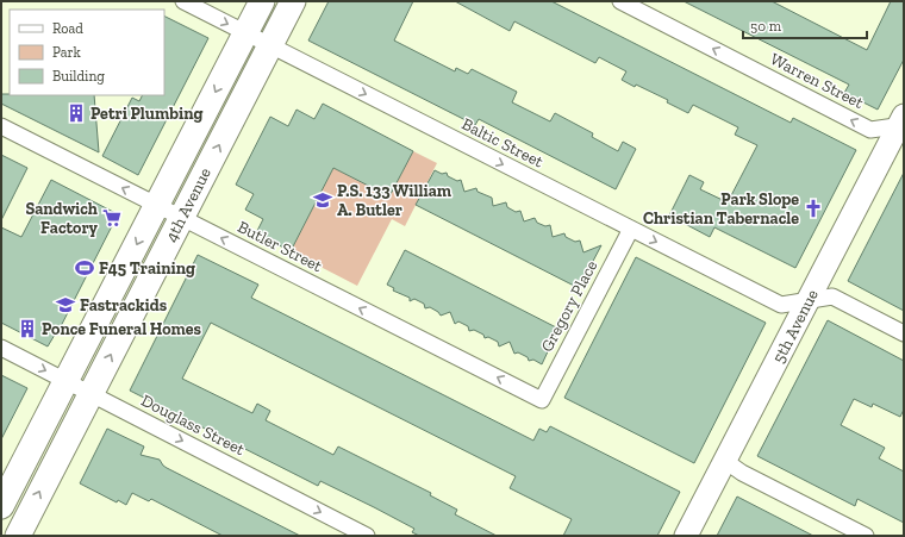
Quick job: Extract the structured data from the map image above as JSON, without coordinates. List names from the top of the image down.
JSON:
{
  "streets": {
    "main road": ["4th Avenue"],
    "street": [
      "Warren Street",
      "Baltic Street",
      "Butler Street",
      "Gregory Place",
      "5th Avenue",
      "Douglass Street"
    ]
  },
  "crossings": [
    ["Warren Street", "5th Avenue"],
    ["Baltic Street", "4th Avenue"],
    ["Baltic Street", "Gregory Place"],
    ["Baltic Street", "5th Avenue"],
    ["4th Avenue", "Butler Street"],
    ["4th Avenue", "Douglass Street"],
    ["Butler Street", "Gregory Place"]
  ],
  "one_way": [
    "Warren Street",
    "Baltic Street",
    "Butler Street",
    "Douglass Street"
  ],
  "places": {
    "building": ["Petri Plumbing", "Ponce Funeral Homes"],
    "school or university": ["P.S. 133 William A. Butler", "Fastrackids"],
    "church": ["Park Slope Christian Tabernacle"],
    "supermarket": ["Sandwich Factory"],
    "sports": ["F45 Training"]
  },
  "legend": ["Road", "Park", "Building"],
  "scale_bar": "50 m"
}
